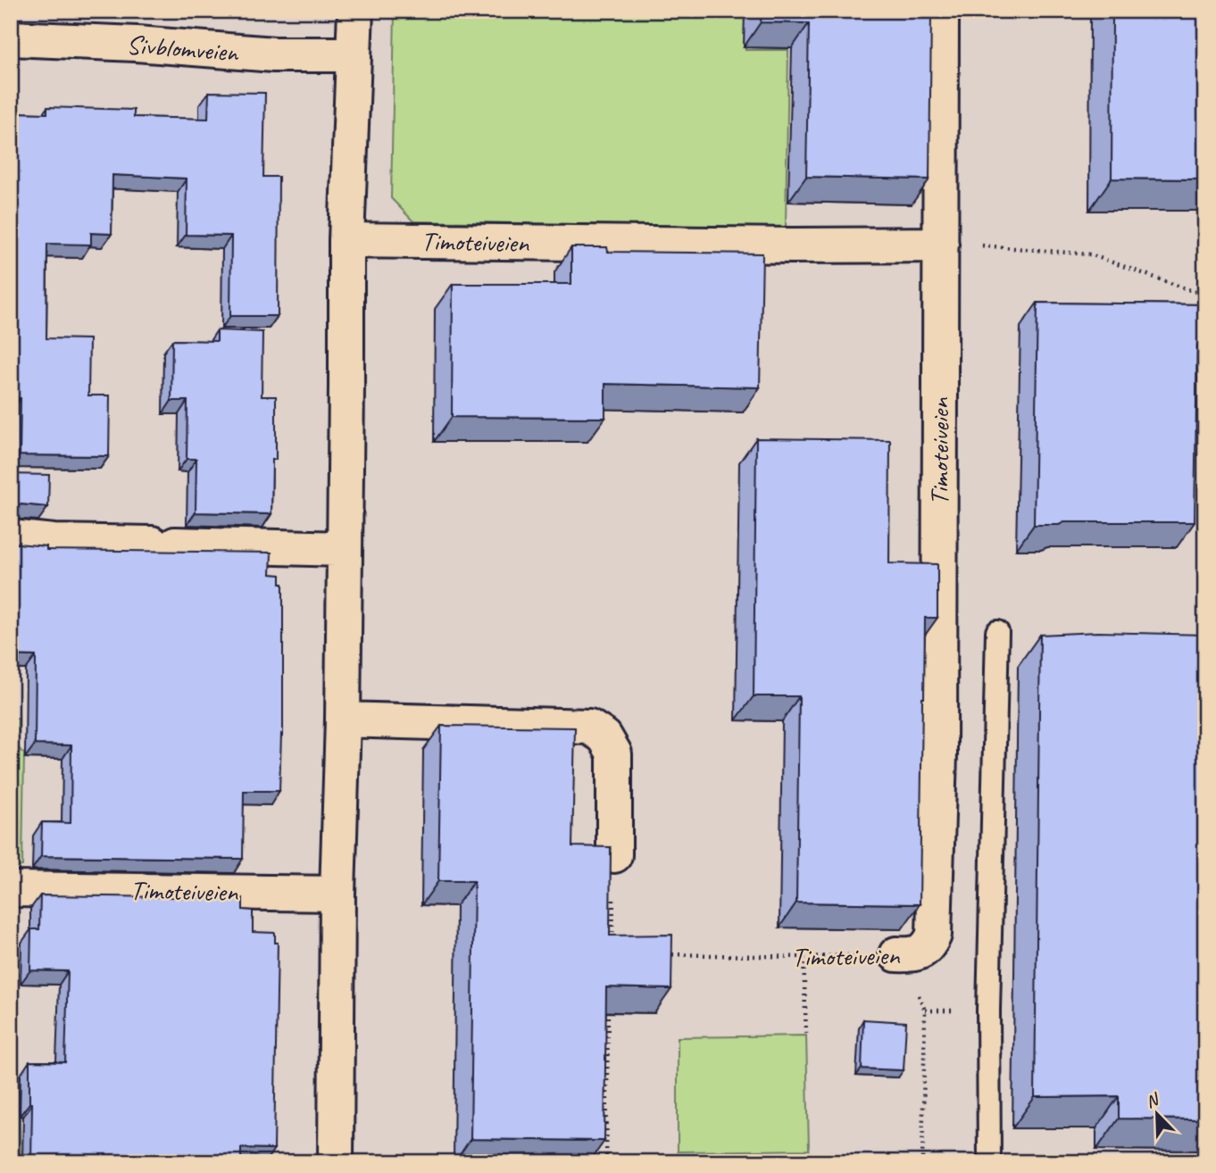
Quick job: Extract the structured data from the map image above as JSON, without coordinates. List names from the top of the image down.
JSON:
{
  "streets": {
    "street": ["Sivblomveien", "Timoteiveien"]
  },
  "north": "top left"
}
